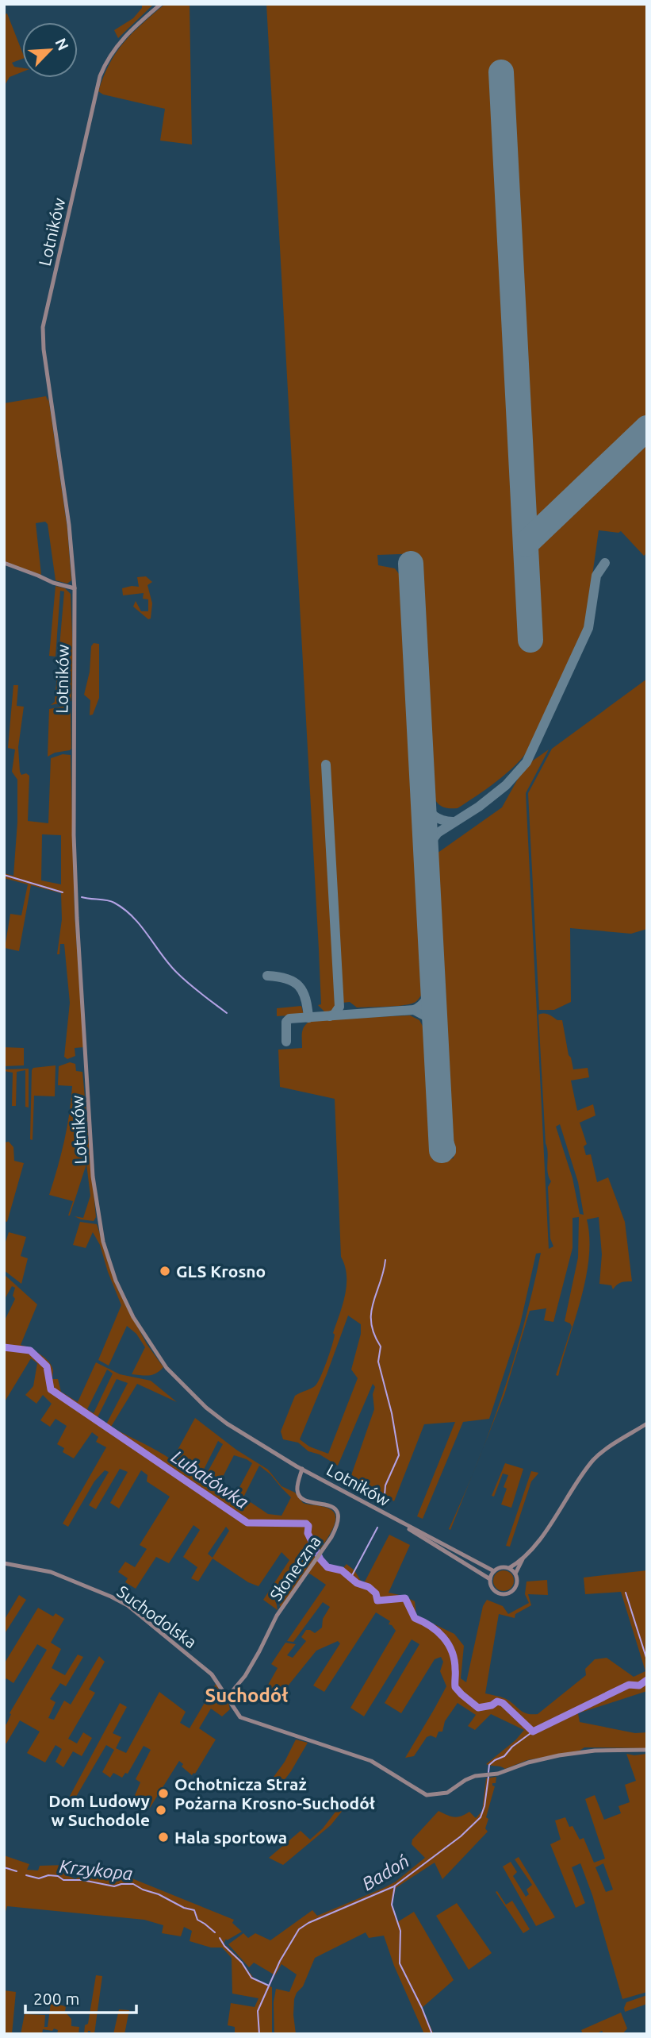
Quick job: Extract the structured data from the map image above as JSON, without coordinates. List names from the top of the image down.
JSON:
{
  "streets": {
    "street": ["Lotników", "Słoneczna", "Suchodolska"]
  },
  "crossings": [
    ["Lotników", "Słoneczna"],
    ["Słoneczna", "Suchodolska"]
  ],
  "districts": ["Suchodół"],
  "water": ["Lubatówka", "Krzykopa", "Badoń"],
  "places": [
    "GLS Krosno",
    "Ochotnicza Straż Pożarna Krosno-Suchodół",
    "Dom Ludowy w Suchodole",
    "Hala sportowa"
  ],
  "scale_bar": "200 m",
  "north": "top right"
}
